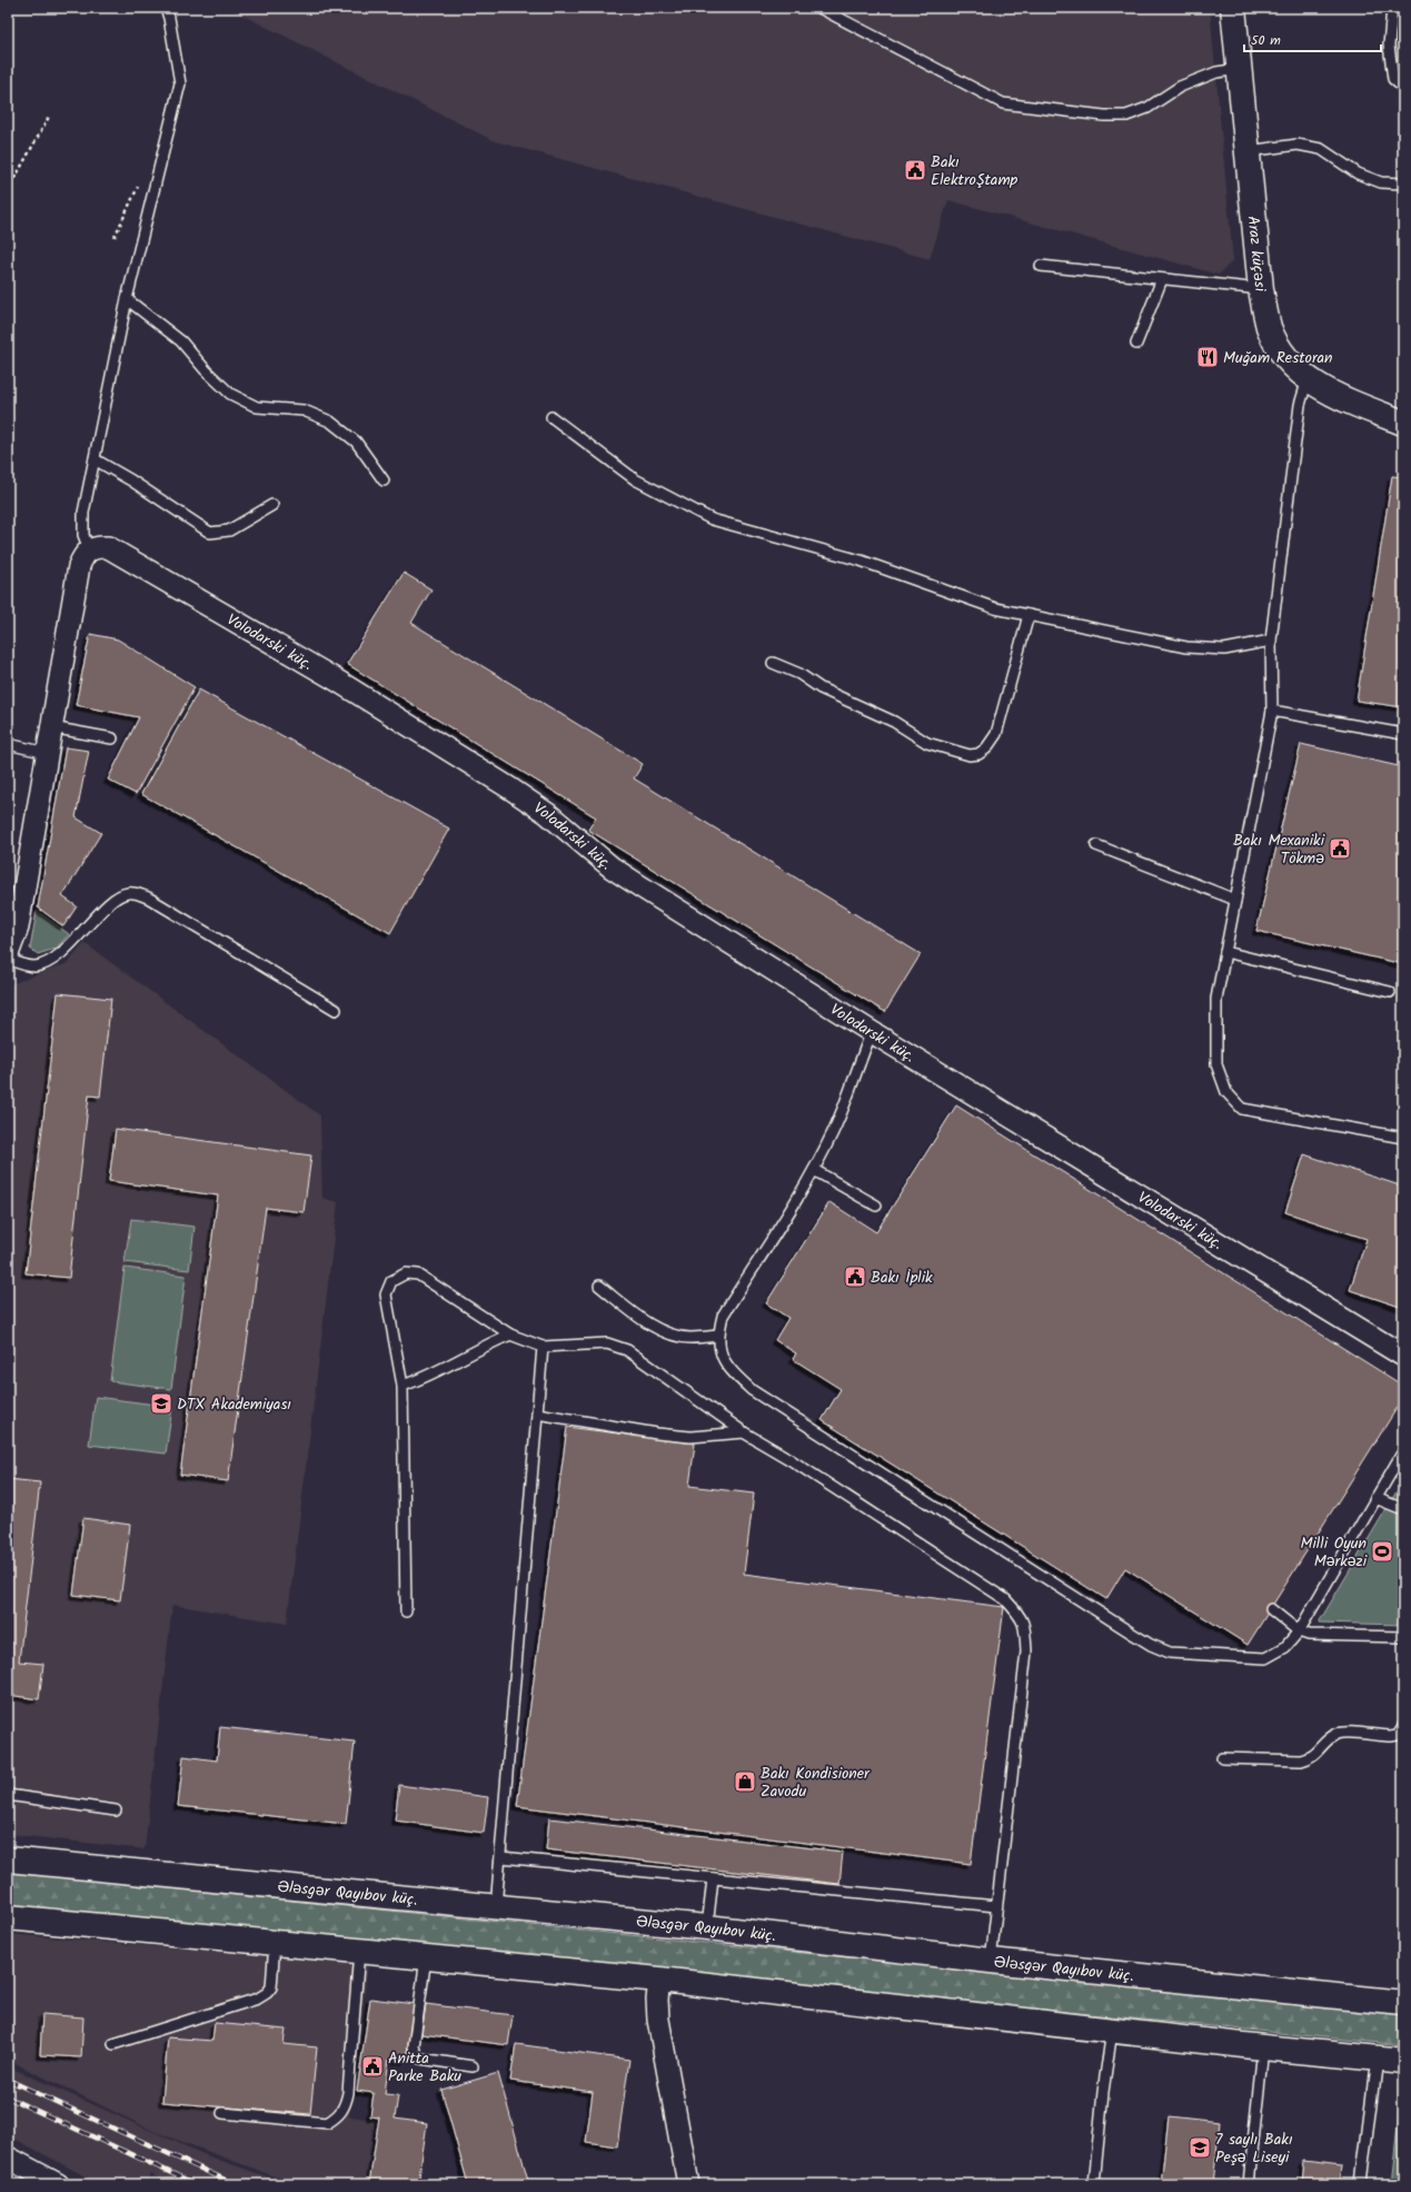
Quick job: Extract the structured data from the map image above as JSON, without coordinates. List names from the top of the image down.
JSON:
{
  "streets": {
    "main road": ["Araz küçəsi", "Ələsgər Qayıbov küç."],
    "street": ["Volodarski küç."]
  },
  "places": {
    "public building": [
      "Bakı ElektroŞtamp",
      "Bakı Mexaniki Tökmə",
      "Bakı İplik",
      "Anitta Parke Baku"
    ],
    "restaurant": ["Muğam Restoran"],
    "school or university": ["DTX Akademiyası", "7 saylı Bakı Peşə Liseyi"],
    "sports": ["Milli Oyun Mərkəzi"],
    "shop": ["Bakı Kondisioner Zavodu"]
  },
  "scale_bar": "50 m"
}
